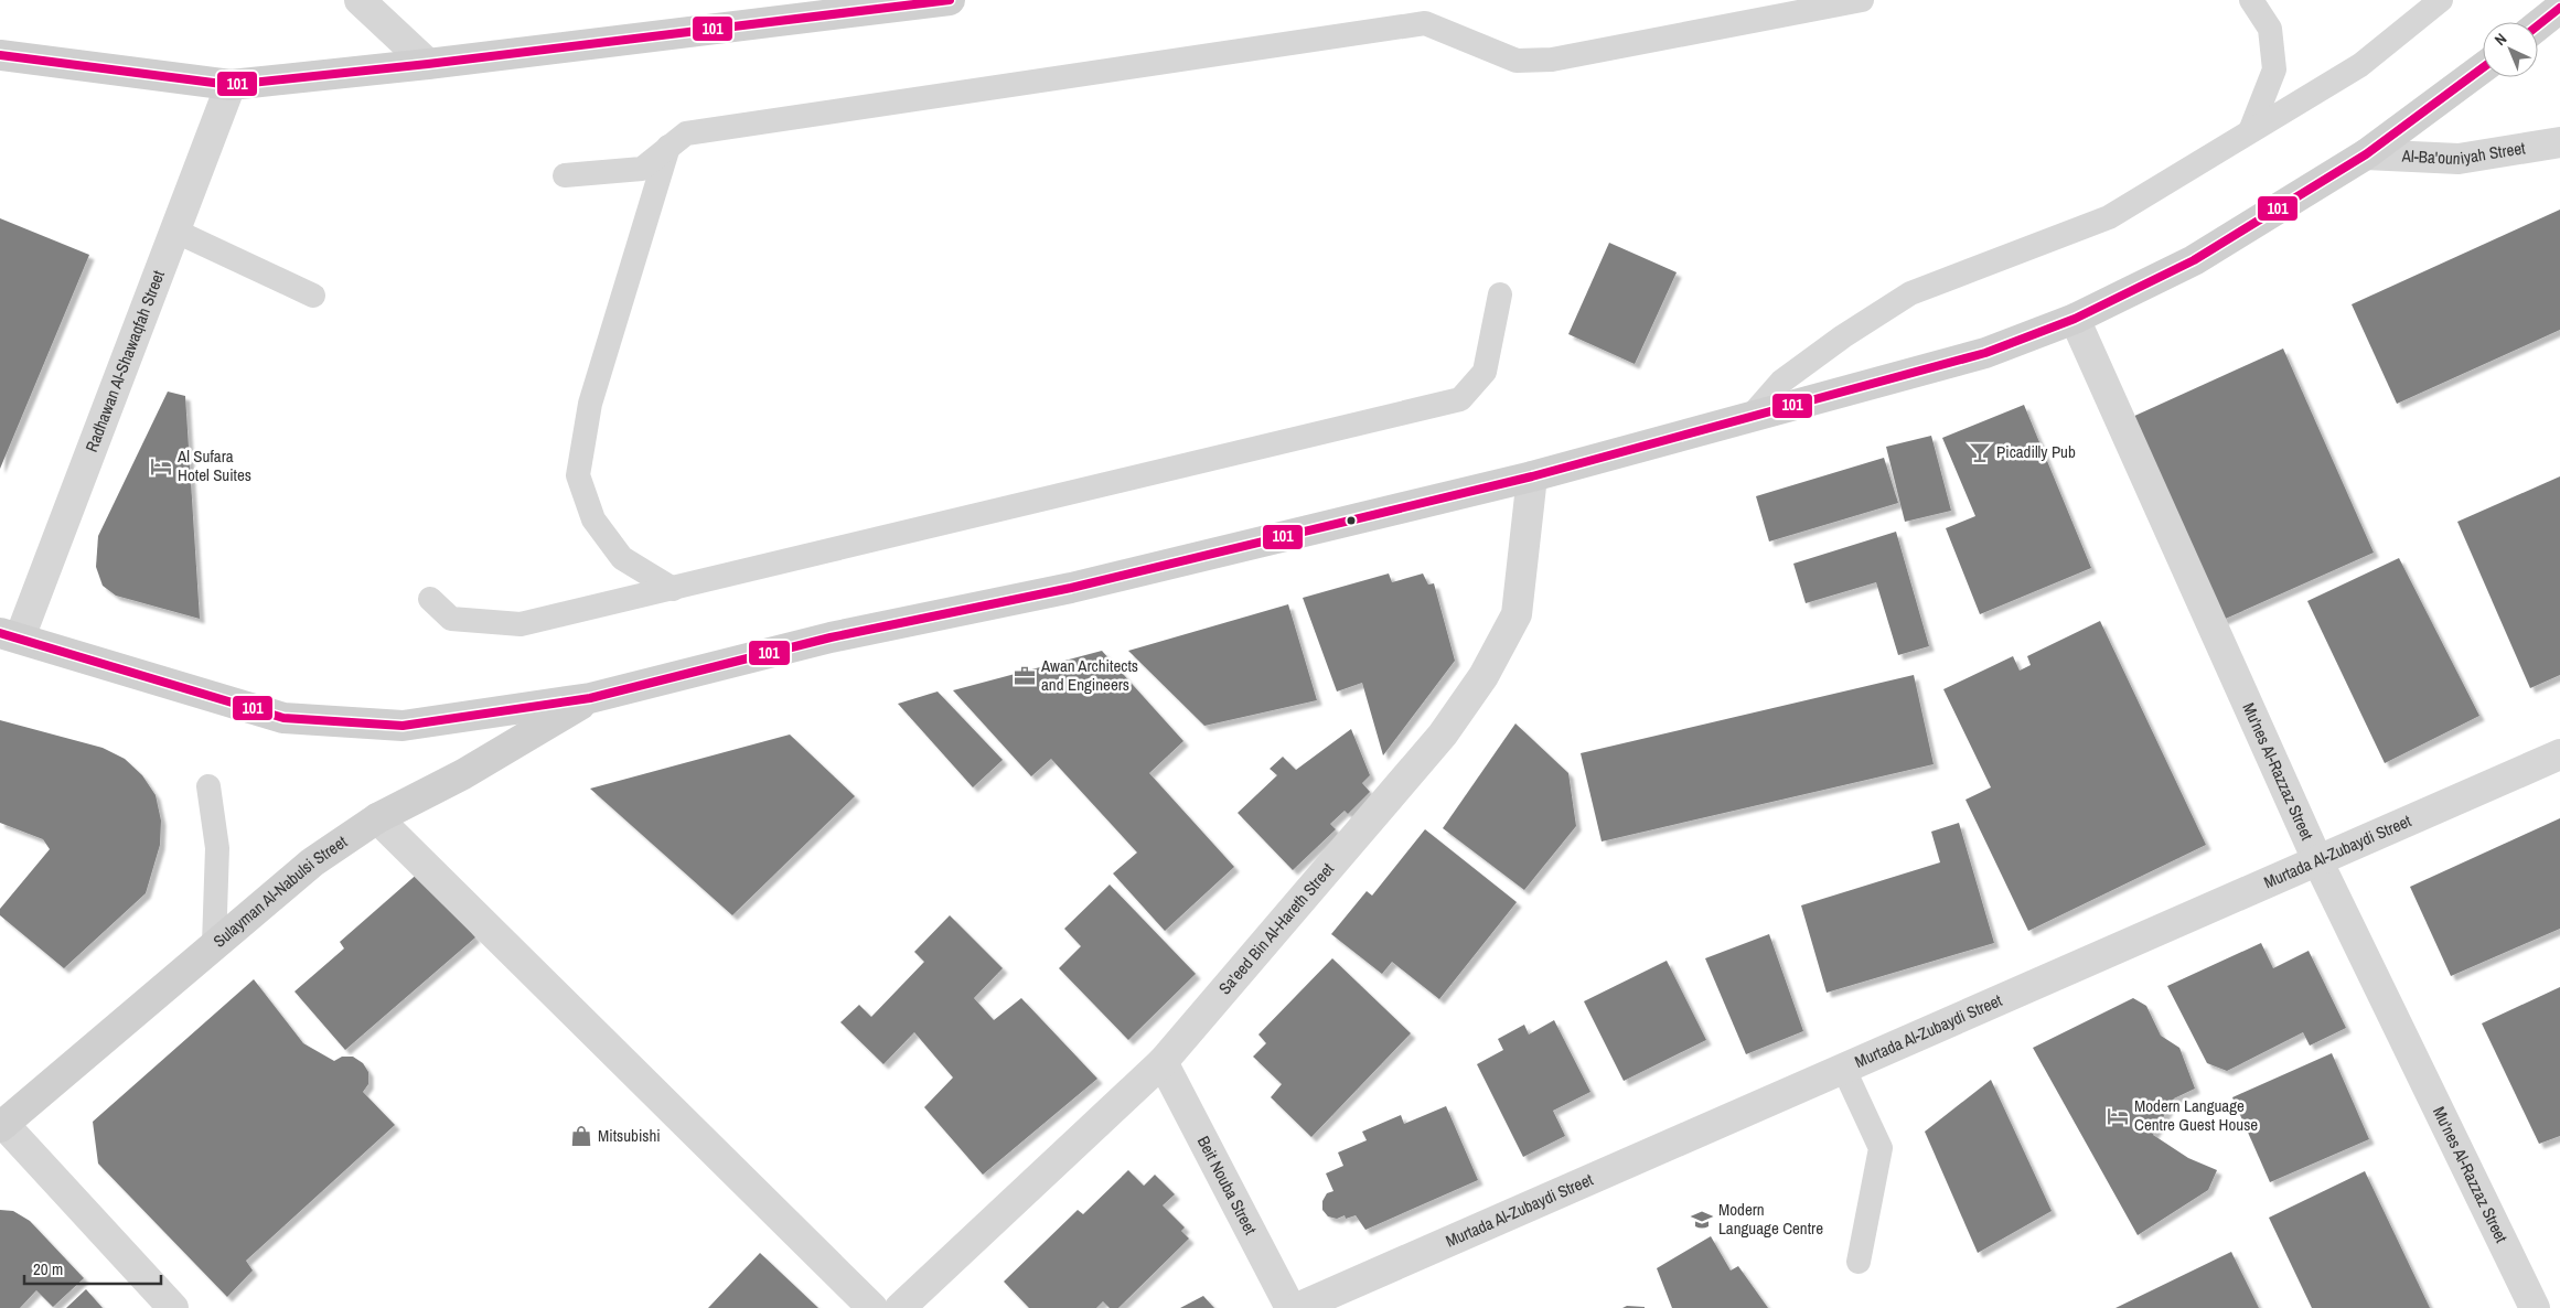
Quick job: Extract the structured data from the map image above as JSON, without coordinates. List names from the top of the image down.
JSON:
{
  "streets": {
    "main road": ["Sulayman Al-Nabulsi Street"],
    "street": [
      "Al-Ba'ouniyah Street",
      "Radhawan Al-Shawaqfah Street",
      "Mu'nes Al-Razzaz Street",
      "Murtada Al-Zubaydi Street",
      "Sa'eed Bin Al-Hareth Street",
      "Beit Nouba Street"
    ]
  },
  "crossings": [
    ["Mu'nes Al-Razzaz Street", "Murtada Al-Zubaydi Street"],
    ["Sa'eed Bin Al-Hareth Street", "Beit Nouba Street"]
  ],
  "places": {
    "bar": ["Picadilly Pub"],
    "hotel": ["Al Sufara Hotel Suites", "Modern Language Centre Guest House"],
    "office": ["Awan Architects and Engineers"],
    "shop": ["Mitsubishi"],
    "school or university": ["Modern Language Centre"]
  },
  "lines": ["transit line 101"],
  "scale_bar": "20 m",
  "north": "top left"
}
